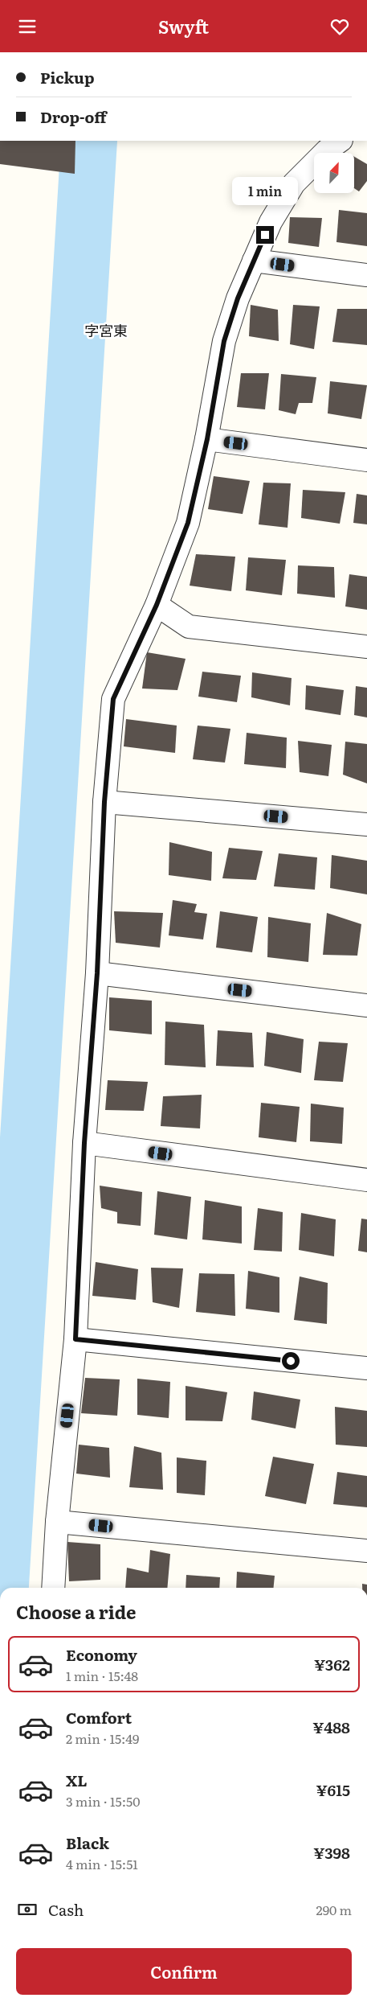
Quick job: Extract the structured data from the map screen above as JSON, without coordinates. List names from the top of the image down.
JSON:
{
  "districts": ["字宮東"],
  "north": "top right",
  "page": {
    "header": "Swyft",
    "banner": ["Pickup", "Drop-off"],
    "bubble": "1 min",
    "heading": "Choose a ride",
    "list": [
      {
        "name": "Economy",
        "note": "1 min · 15:48",
        "value": "¥362"
      },
      {
        "name": "Comfort",
        "note": "2 min · 15:49",
        "value": "¥488"
      },
      {
        "name": "XL",
        "note": "3 min · 15:50",
        "value": "¥615"
      },
      {
        "name": "Black",
        "note": "4 min · 15:51",
        "value": "¥398"
      }
    ],
    "pay": ["Cash", "290 m"],
    "buttons": "Confirm"
  }
}
